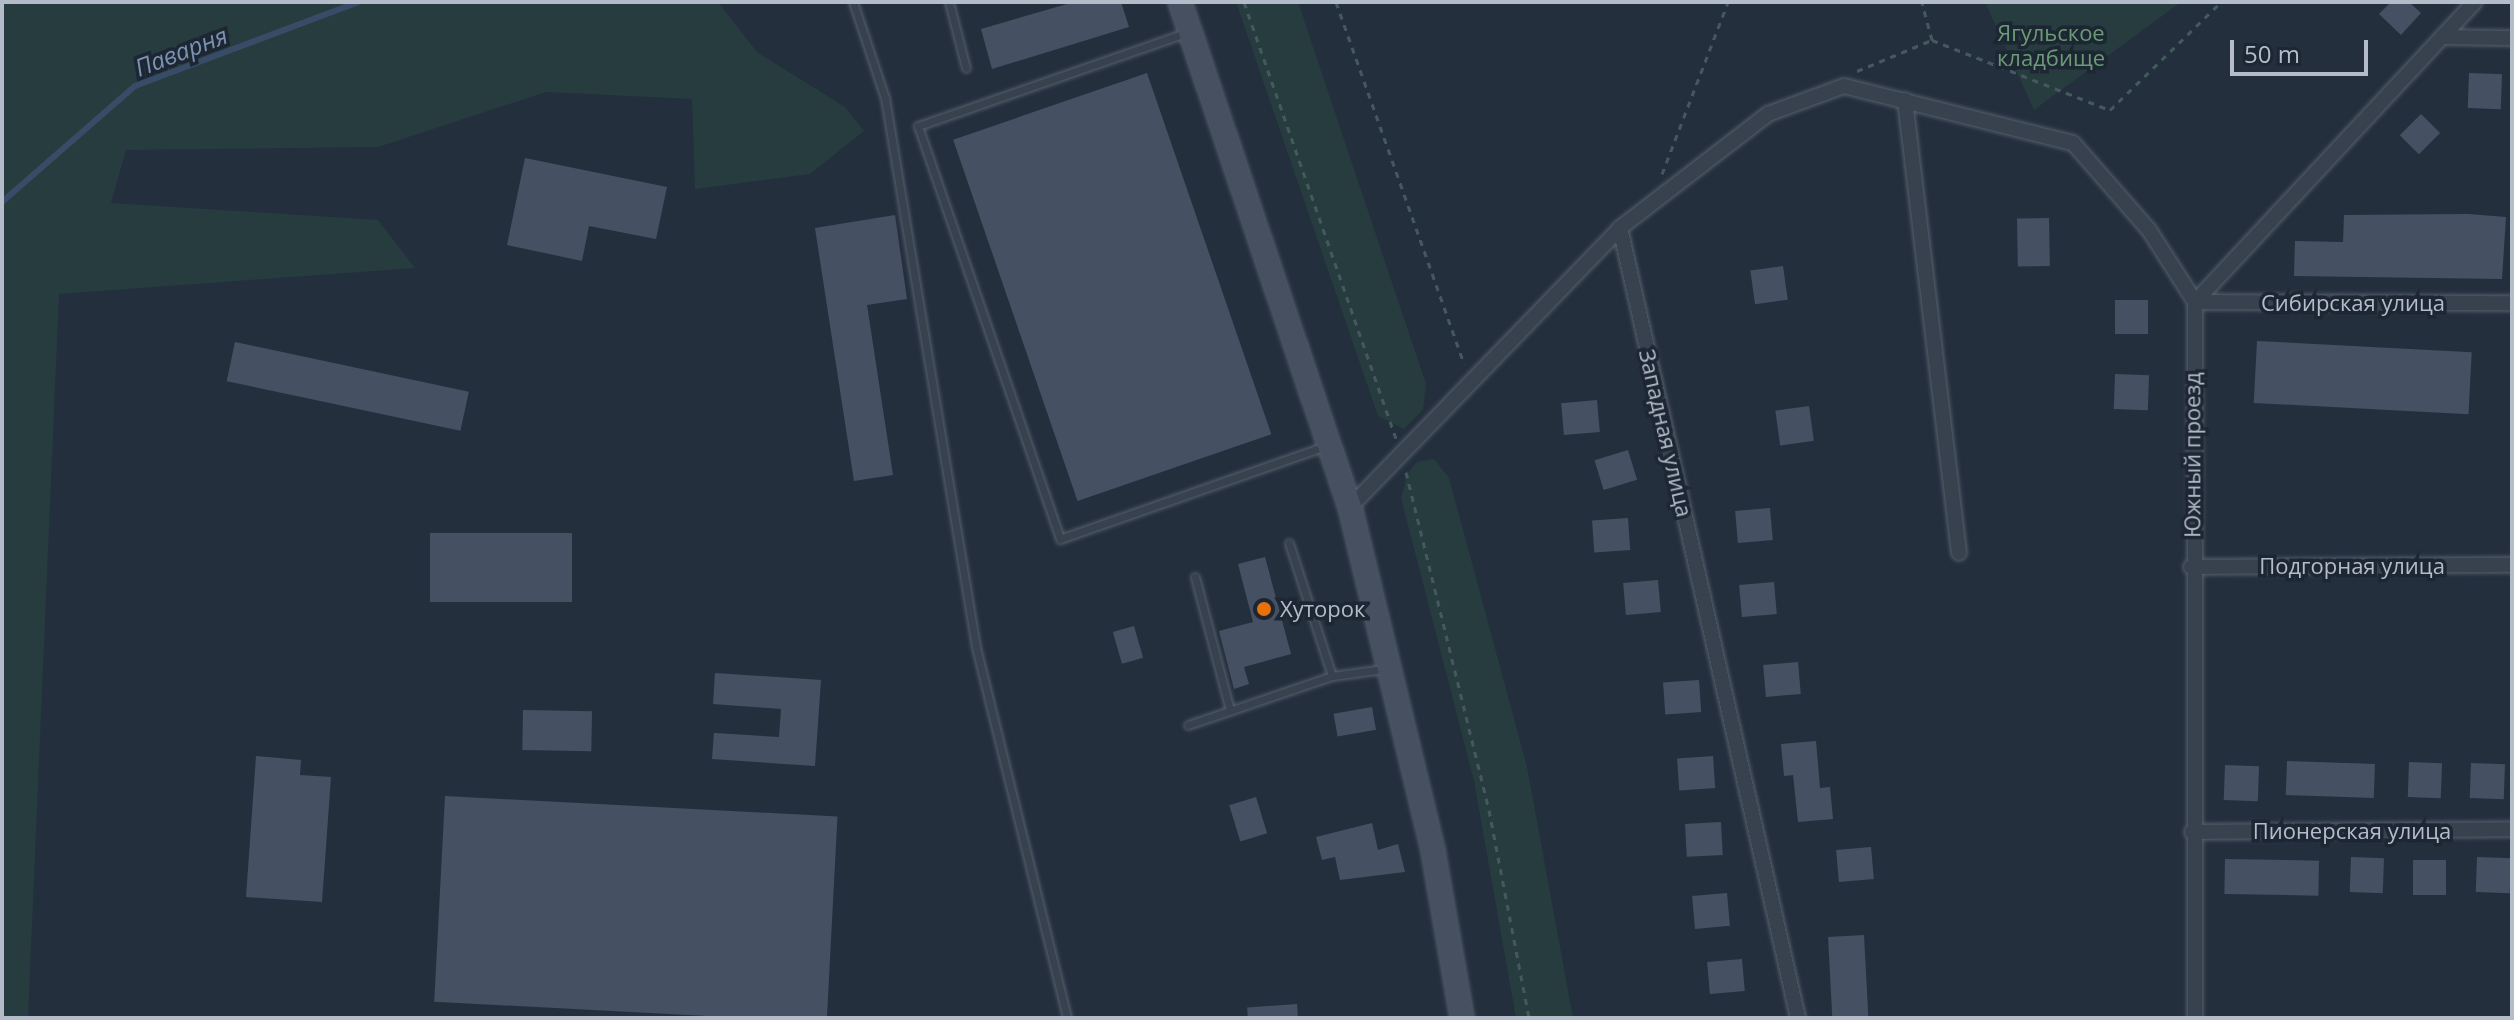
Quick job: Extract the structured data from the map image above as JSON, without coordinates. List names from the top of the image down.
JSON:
{
  "streets": {
    "street": [
      "Сибирская улица",
      "Западная улица",
      "Южный проезд",
      "Подгорная улица",
      "Пионерская улица"
    ]
  },
  "crossings": [
    ["Сибирская улица", "Южный проезд"],
    ["Южный проезд", "Подгорная улица"],
    ["Южный проезд", "Пионерская улица"]
  ],
  "water": ["Паварня"],
  "parks": ["Ягульское кладбище"],
  "places": ["Хуторок"],
  "scale_bar": "50 m"
}
